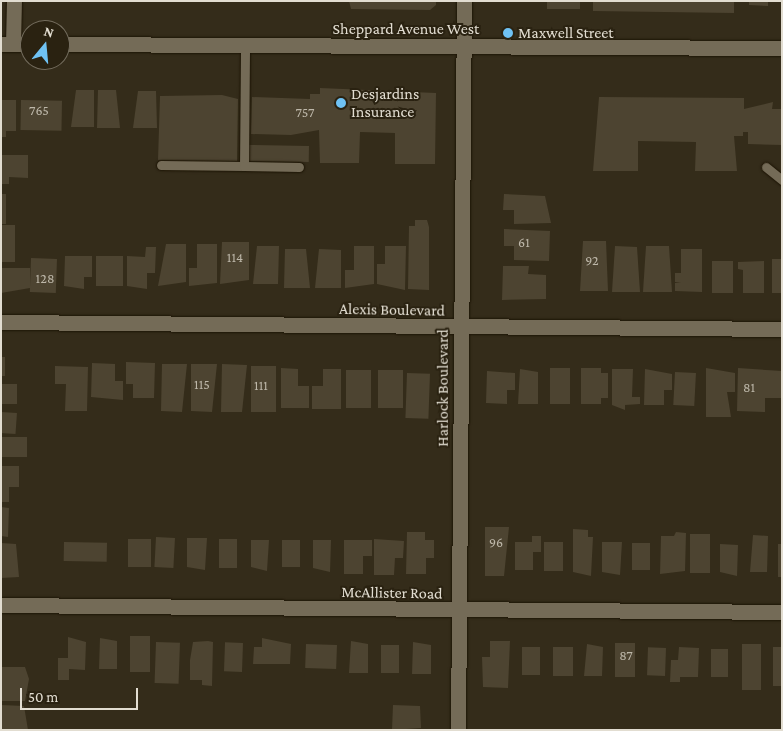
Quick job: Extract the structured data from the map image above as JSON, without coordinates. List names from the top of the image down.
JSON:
{
  "streets": {
    "street": [
      "Sheppard Avenue West",
      "Alexis Boulevard",
      "Harlock Boulevard",
      "McAllister Road"
    ]
  },
  "crossings": [
    ["Sheppard Avenue West", "Harlock Boulevard"],
    ["Alexis Boulevard", "Harlock Boulevard"],
    ["Harlock Boulevard", "McAllister Road"]
  ],
  "places": ["Maxwell Street", "Desjardins Insurance"],
  "house_numbers": [
    "765",
    "757",
    "61",
    "114",
    "92",
    "128",
    "115",
    "111",
    "81",
    "96",
    "87"
  ],
  "scale_bar": "50 m",
  "north": "top"
}
